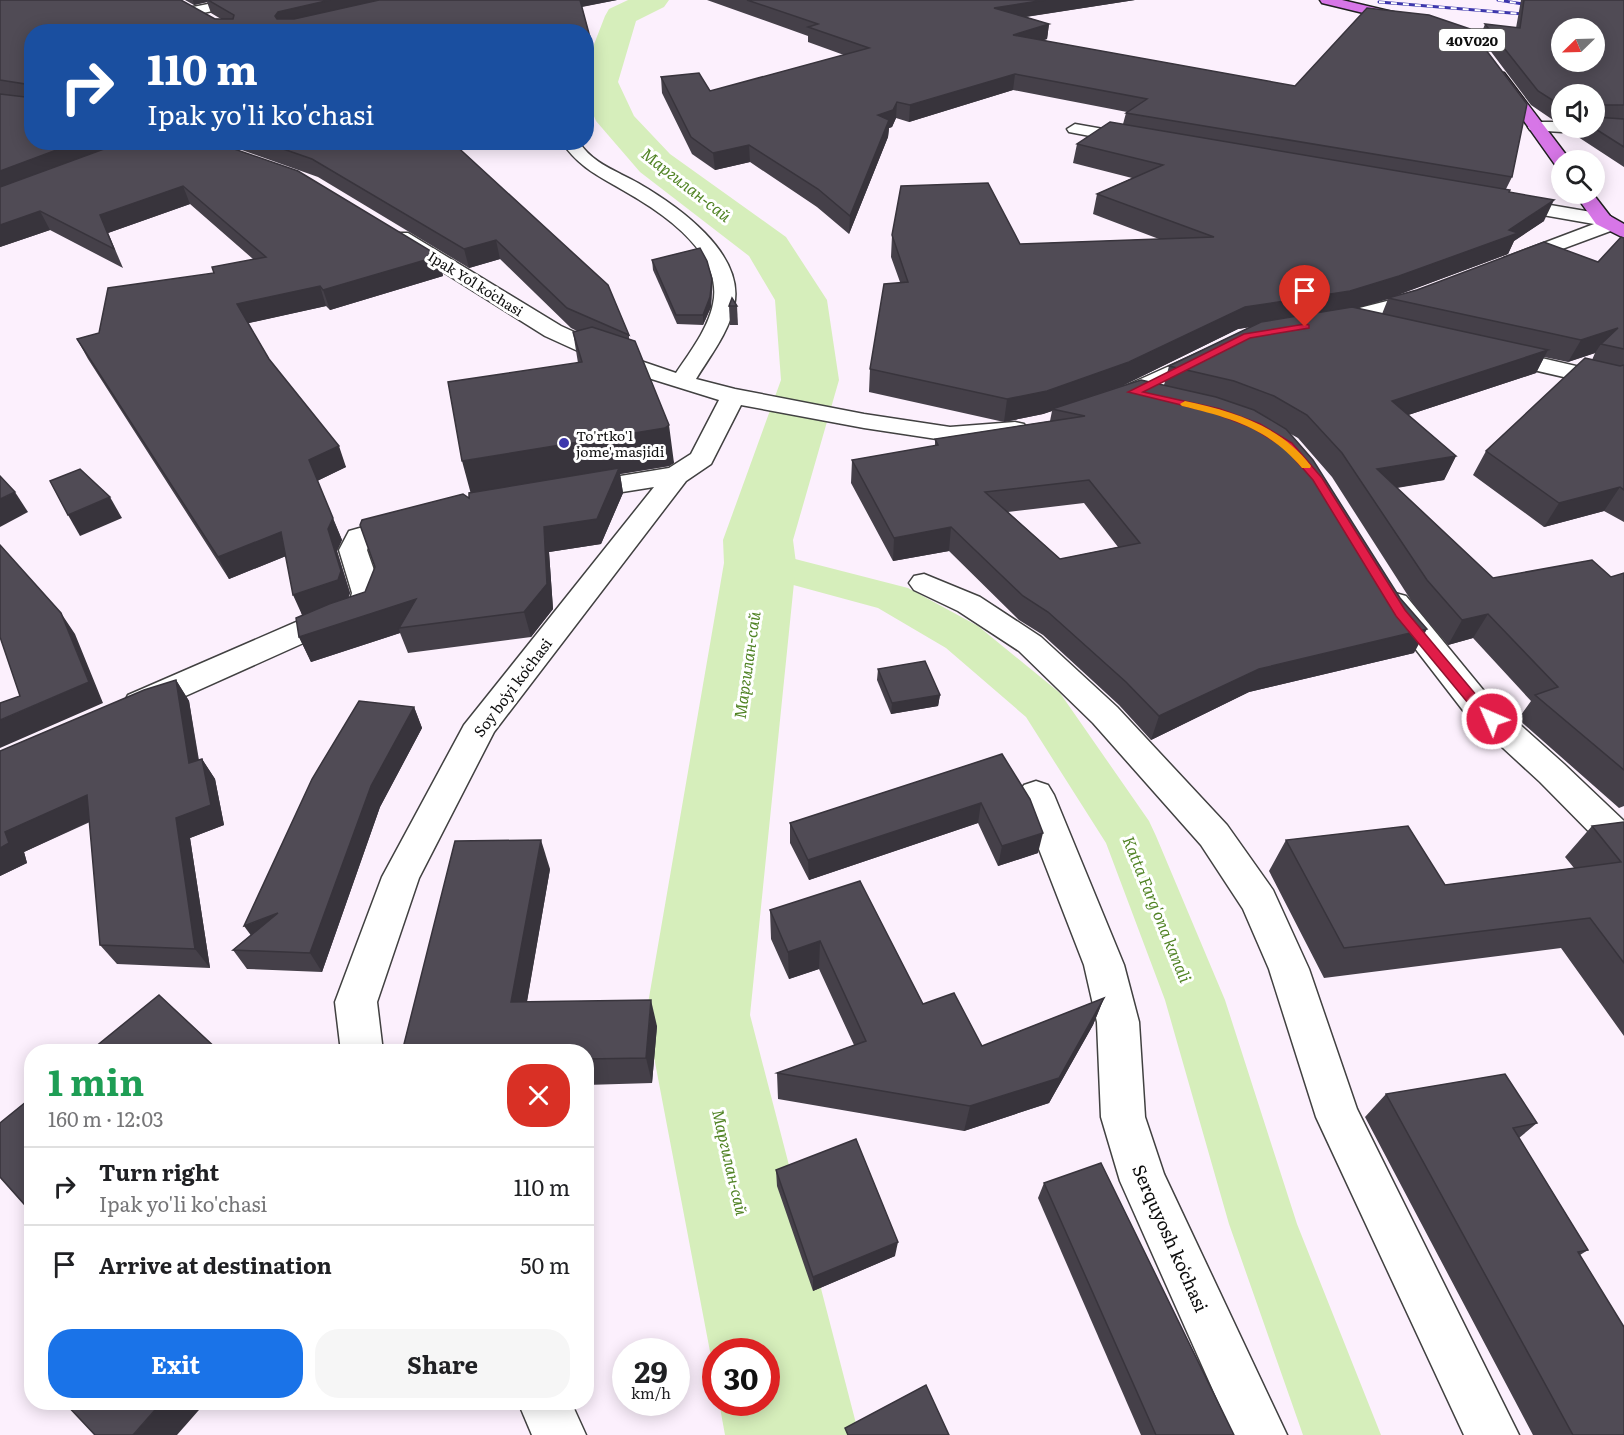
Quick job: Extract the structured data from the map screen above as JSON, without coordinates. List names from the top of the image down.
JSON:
{
  "streets": {
    "main road": ["40V020"],
    "street": ["Ipak Yoʻl koʻchasi", "Soy boʻyi koʻchasi", "Serquyosh koʻchasi"]
  },
  "crossings": [
    ["Ipak Yoʻl koʻchasi", "Soy boʻyi koʻchasi"]
  ],
  "water": ["Маргилан-сай", "Katta Farg'ona kanali"],
  "places": ["To'rtko'l jome' masjidi"],
  "north": "bottom left",
  "page": {
    "turn": ["110 m", "Ipak yo'li ko'chasi"],
    "heading": ["1 min", "160 m · 12:03"],
    "list": [
      {
        "name": "Turn right",
        "note": "Ipak yo'li ko'chasi",
        "value": "110 m"
      },
      {
        "name": "Arrive at destination",
        "value": "50 m"
      }
    ],
    "buttons": ["Exit", "Share"],
    "speed": "29 km/h",
    "limit": "30"
  }
}
